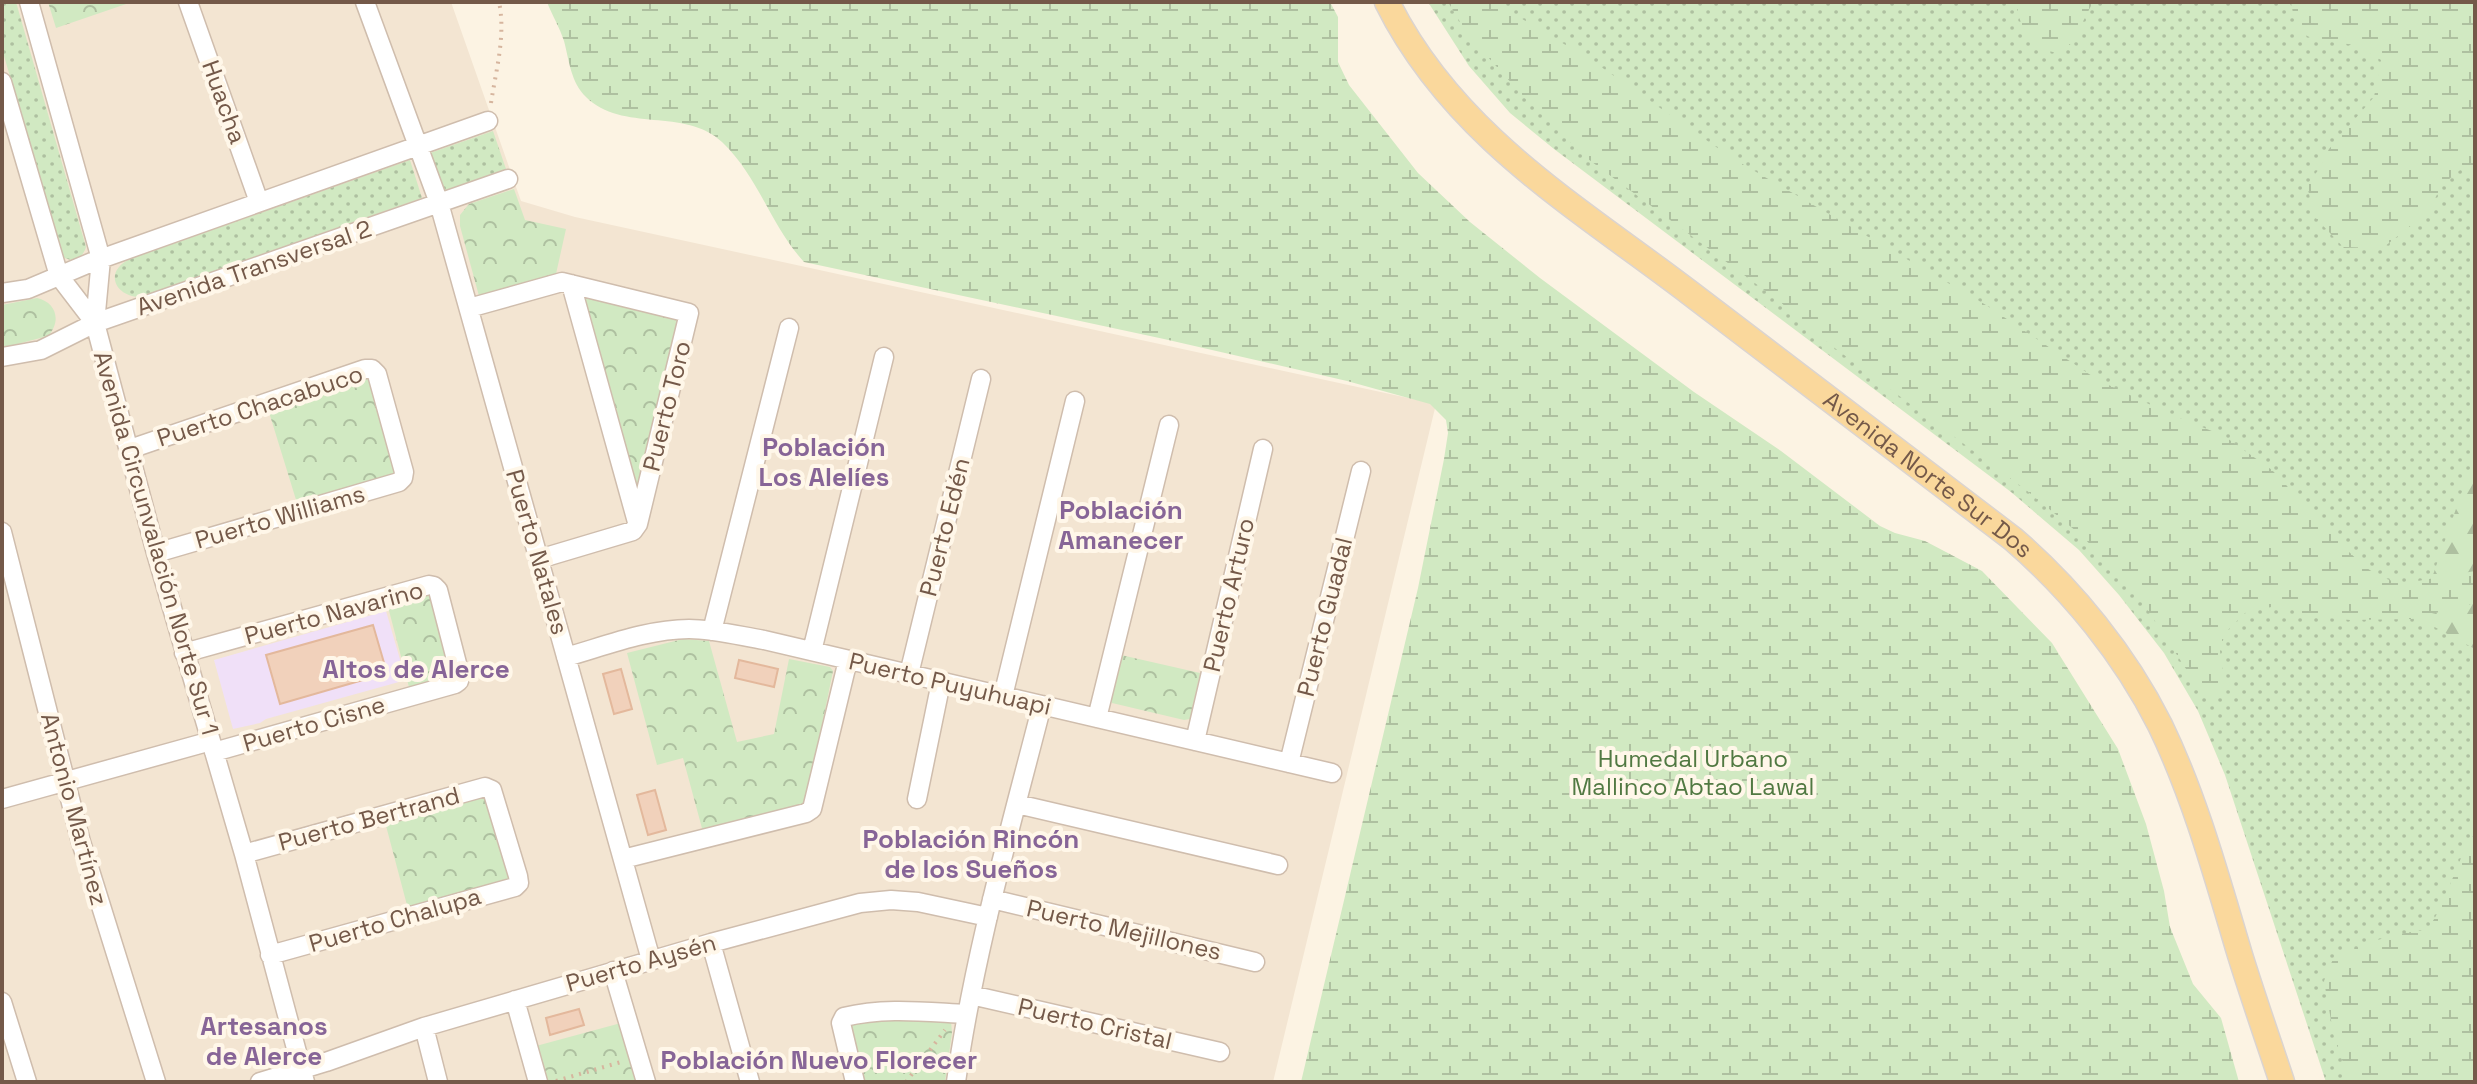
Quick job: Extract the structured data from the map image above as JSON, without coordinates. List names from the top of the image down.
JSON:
{
  "streets": {
    "main road": ["Avenida Norte Sur Dos"],
    "street": [
      "Huacha",
      "Avenida Transversal 2",
      "Puerto Chacabuco",
      "Puerto Toro",
      "Puerto Williams",
      "Puerto Edén",
      "Avenida Circunvalación Norte Sur 1",
      "Puerto Natales",
      "Puerto Arturo",
      "Puerto Navarino",
      "Puerto Guadal",
      "Puerto Puyuhuapi",
      "Puerto Cisne",
      "Antonio Martínez",
      "Puerto Bertrand",
      "Puerto Chalupa",
      "Puerto Mejillones",
      "Puerto Aysén",
      "Puerto Cristal"
    ]
  },
  "crossings": [
    ["Avenida Transversal 2", "Avenida Circunvalación Norte Sur 1"],
    ["Avenida Transversal 2", "Puerto Natales"],
    ["Puerto Chacabuco", "Puerto Williams"],
    ["Puerto Chacabuco", "Avenida Circunvalación Norte Sur 1"],
    ["Puerto Toro", "Puerto Natales"],
    ["Puerto Williams", "Avenida Circunvalación Norte Sur 1"],
    ["Puerto Edén", "Puerto Puyuhuapi"],
    ["Avenida Circunvalación Norte Sur 1", "Puerto Navarino"],
    ["Avenida Circunvalación Norte Sur 1", "Puerto Cisne"],
    ["Avenida Circunvalación Norte Sur 1", "Puerto Bertrand"],
    ["Avenida Circunvalación Norte Sur 1", "Puerto Chalupa"],
    ["Avenida Circunvalación Norte Sur 1", "Puerto Aysén"],
    ["Puerto Natales", "Puerto Puyuhuapi"],
    ["Puerto Natales", "Puerto Aysén"],
    ["Puerto Arturo", "Puerto Puyuhuapi"],
    ["Puerto Navarino", "Puerto Cisne"],
    ["Puerto Guadal", "Puerto Puyuhuapi"],
    ["Puerto Cisne", "Antonio Martínez"],
    ["Puerto Bertrand", "Puerto Chalupa"],
    ["Puerto Mejillones", "Puerto Aysén"]
  ],
  "districts": [
    "Población Los Alelíes",
    "Población Amanecer",
    "Altos de Alerce",
    "Población Rincón de los Sueños",
    "Artesanos de Alerce",
    "Población Nuevo Florecer"
  ],
  "parks": ["Humedal Urbano Mallinco Abtao Lawal"]
}
